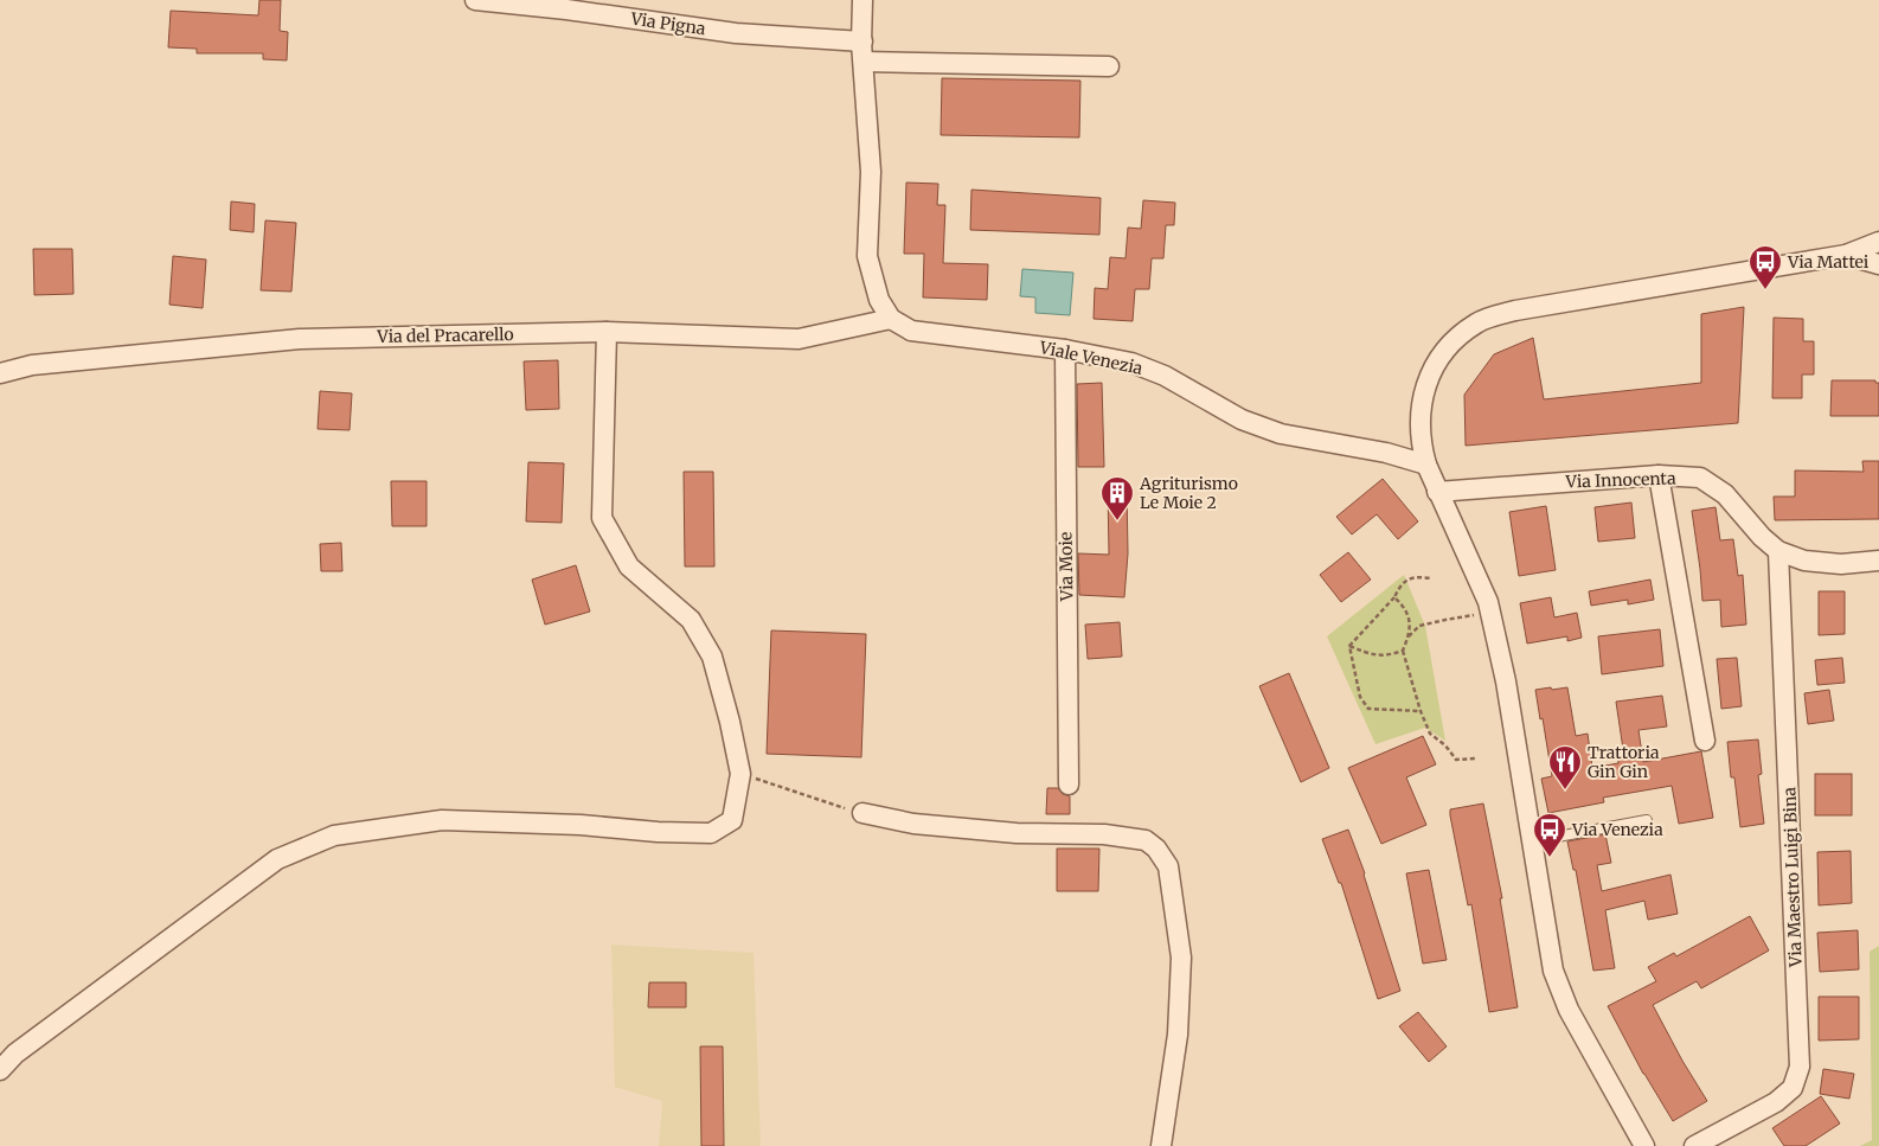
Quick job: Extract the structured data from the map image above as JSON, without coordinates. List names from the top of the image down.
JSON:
{
  "streets": {
    "street": [
      "Via Pigna",
      "Via del Pracarello",
      "Viale Venezia",
      "Via Innocenta",
      "Via Moie",
      "Via Maestro Luigi Bina"
    ]
  },
  "crossings": [
    ["Via del Pracarello", "Viale Venezia"],
    ["Viale Venezia", "Via Moie"],
    ["Via Innocenta", "Via Maestro Luigi Bina"]
  ],
  "places": {
    "bus stop": ["Via Mattei", "Via Venezia"],
    "building": ["Agriturismo Le Moie 2"],
    "restaurant": ["Trattoria Gin Gin"]
  }
}
